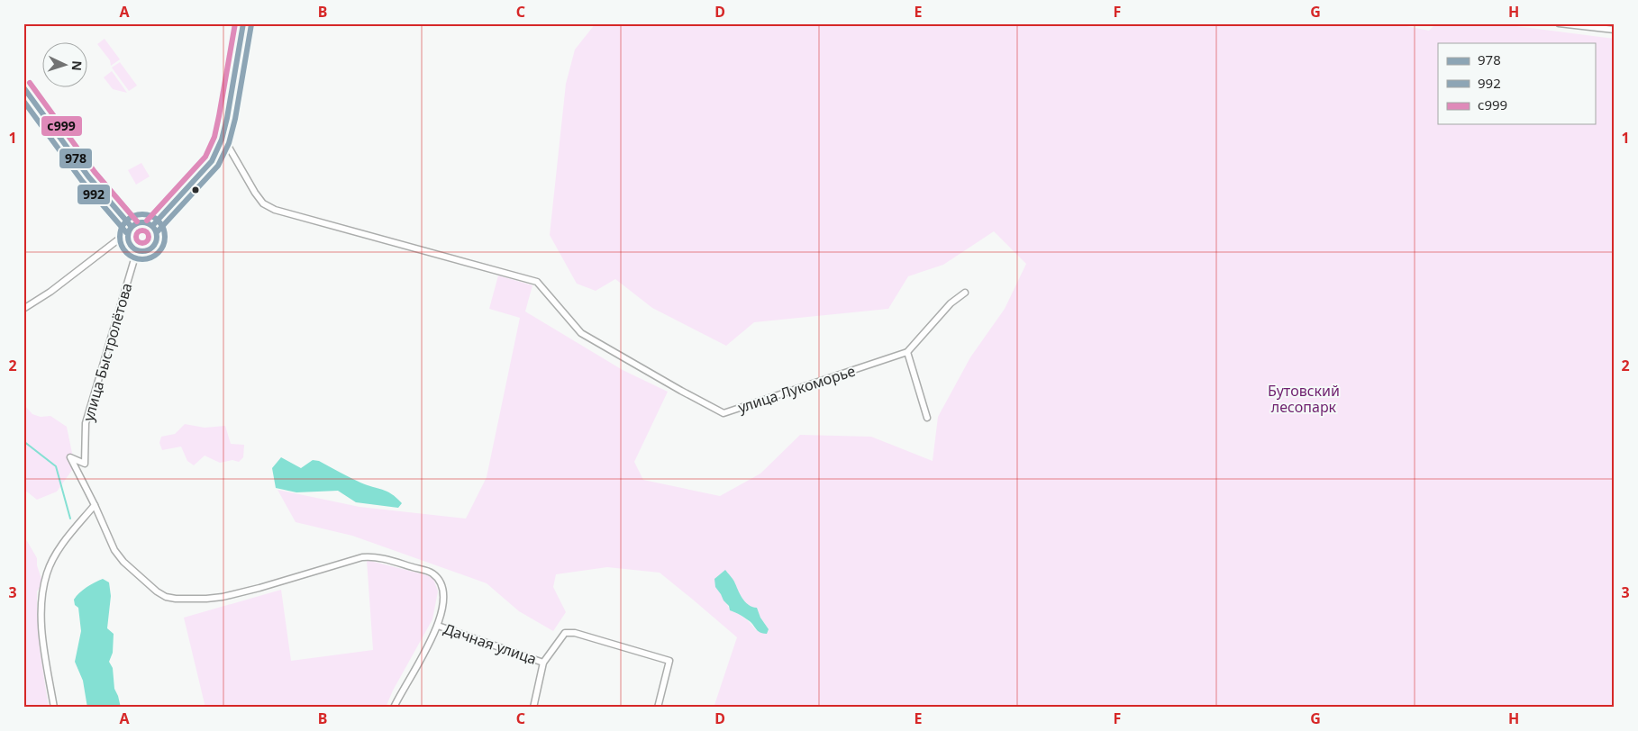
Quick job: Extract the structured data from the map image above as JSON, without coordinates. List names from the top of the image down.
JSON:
{
  "streets": {
    "street": ["улица Быстролётова", "улица Лукоморье", "Дачная улица"]
  },
  "parks": ["Бутовский лесопарк"],
  "lines": ["transit line 978", "transit line с999", "transit line 992"],
  "legend": ["978", "992", "с999"],
  "north": "right",
  "grid": {
    "columns": [
      "A",
      "B",
      "C",
      "D",
      "E",
      "F",
      "G",
      "H"
    ],
    "rows": ["1", "2", "3"]
  }
}
